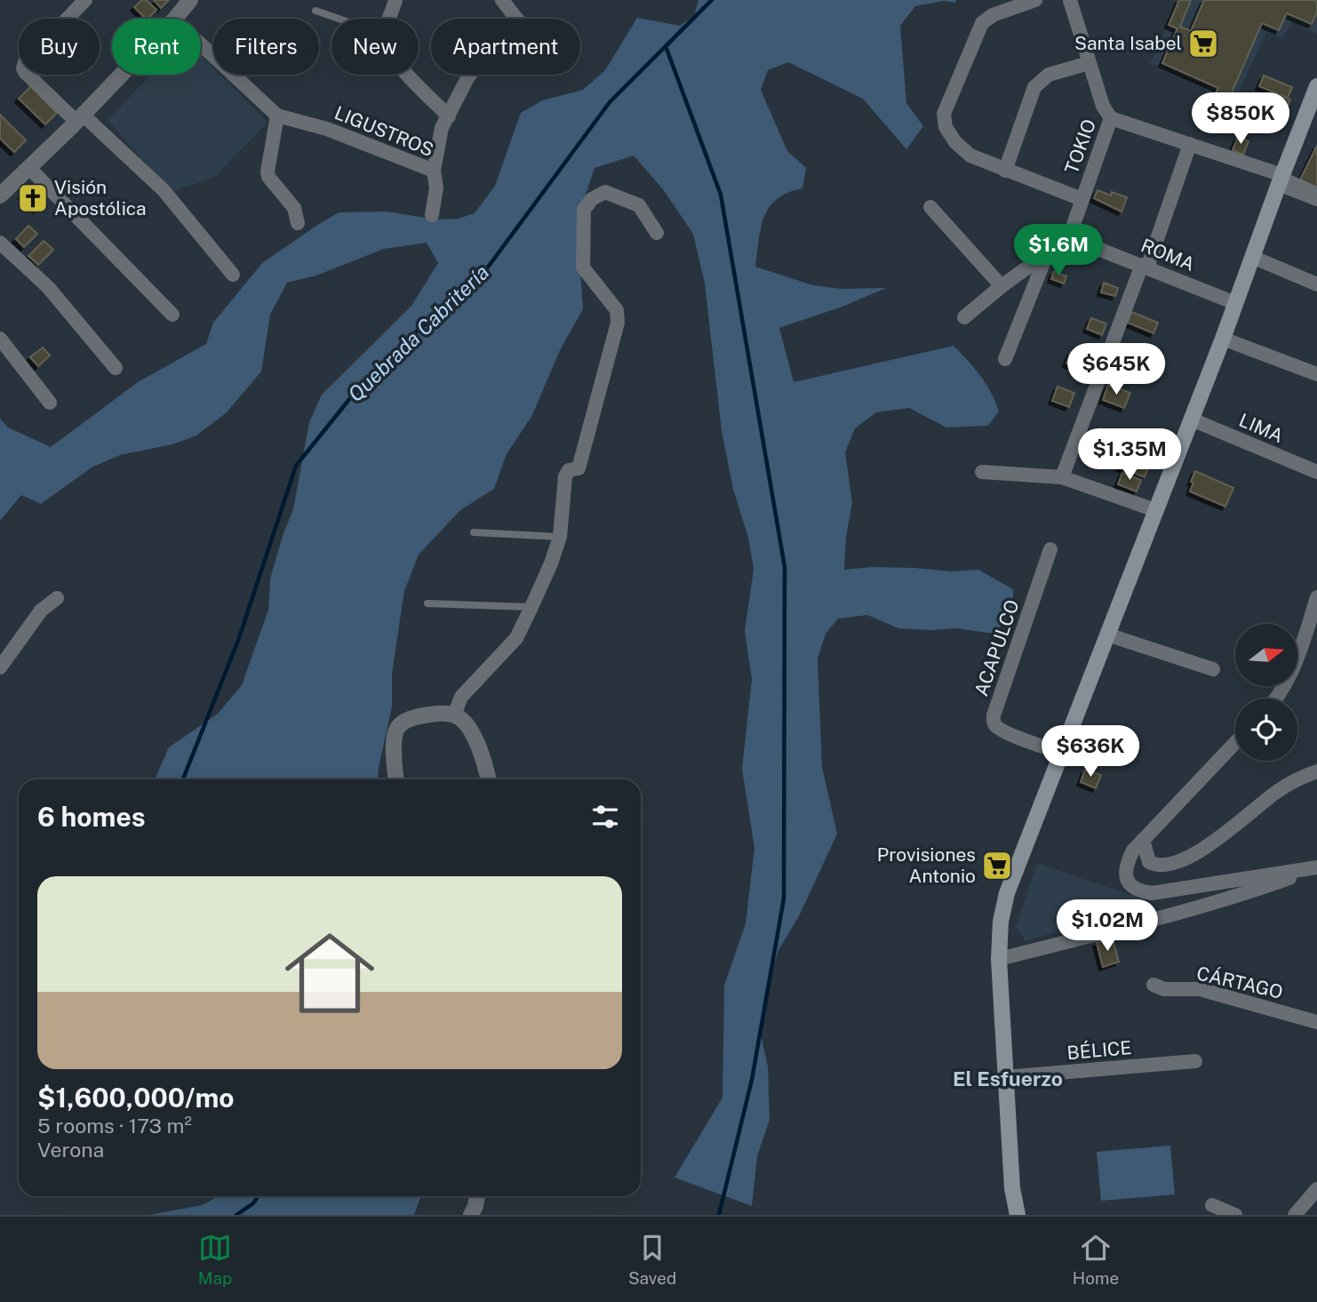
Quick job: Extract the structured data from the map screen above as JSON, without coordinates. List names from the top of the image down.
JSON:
{
  "streets": {
    "street": [
      "LIGUSTROS",
      "TOKIO",
      "ROMA",
      "LIMA",
      "ACAPULCO",
      "CÁRTAGO",
      "BÉLICE"
    ]
  },
  "crossings": [
    ["TOKIO", "ROMA"]
  ],
  "districts": ["El Esfuerzo"],
  "water": ["Quebrada Cabritería"],
  "places": {
    "supermarket": ["Santa Isabel", "Provisiones Antonio"],
    "church": ["Visión Apostólica"]
  },
  "north": "right",
  "page": {
    "chip": [
      "Buy",
      "Rent",
      "Filters",
      "New",
      "Apartment"
    ],
    "price": [
      "$850K",
      "$1.6M",
      "$645K",
      "$1.35M",
      "$636K",
      "$1.02M"
    ],
    "heading": "6 homes",
    "list": [
      {
        "name": "$1,600,000/mo",
        "note": "5 rooms · 173 m² · Verona"
      }
    ],
    "tabs": ["Map", "Saved", "Home"]
  }
}
